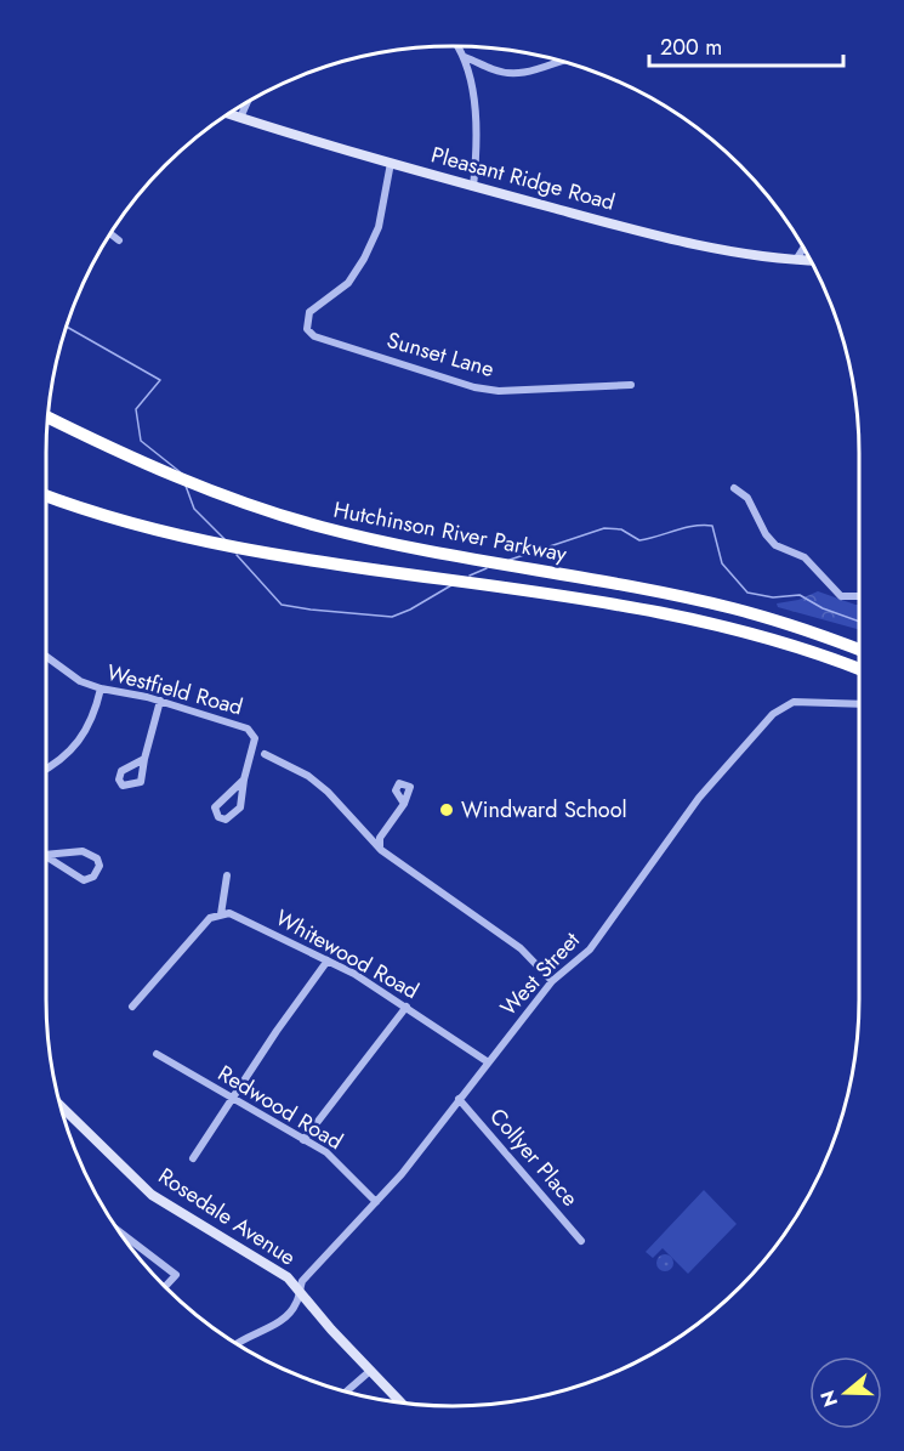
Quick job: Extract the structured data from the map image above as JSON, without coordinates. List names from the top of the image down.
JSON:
{
  "streets": {
    "highway": ["Hutchinson River Parkway"],
    "street": [
      "Pleasant Ridge Road",
      "Sunset Lane",
      "Westfield Road",
      "Whitewood Road",
      "West Street",
      "Redwood Road",
      "Collyer Place",
      "Rosedale Avenue"
    ]
  },
  "crossings": [
    ["Pleasant Ridge Road", "Sunset Lane"],
    ["Whitewood Road", "West Street"],
    ["West Street", "Redwood Road"],
    ["West Street", "Collyer Place"],
    ["West Street", "Rosedale Avenue"]
  ],
  "places": ["Windward School"],
  "scale_bar": "200 m",
  "north": "left"
}
